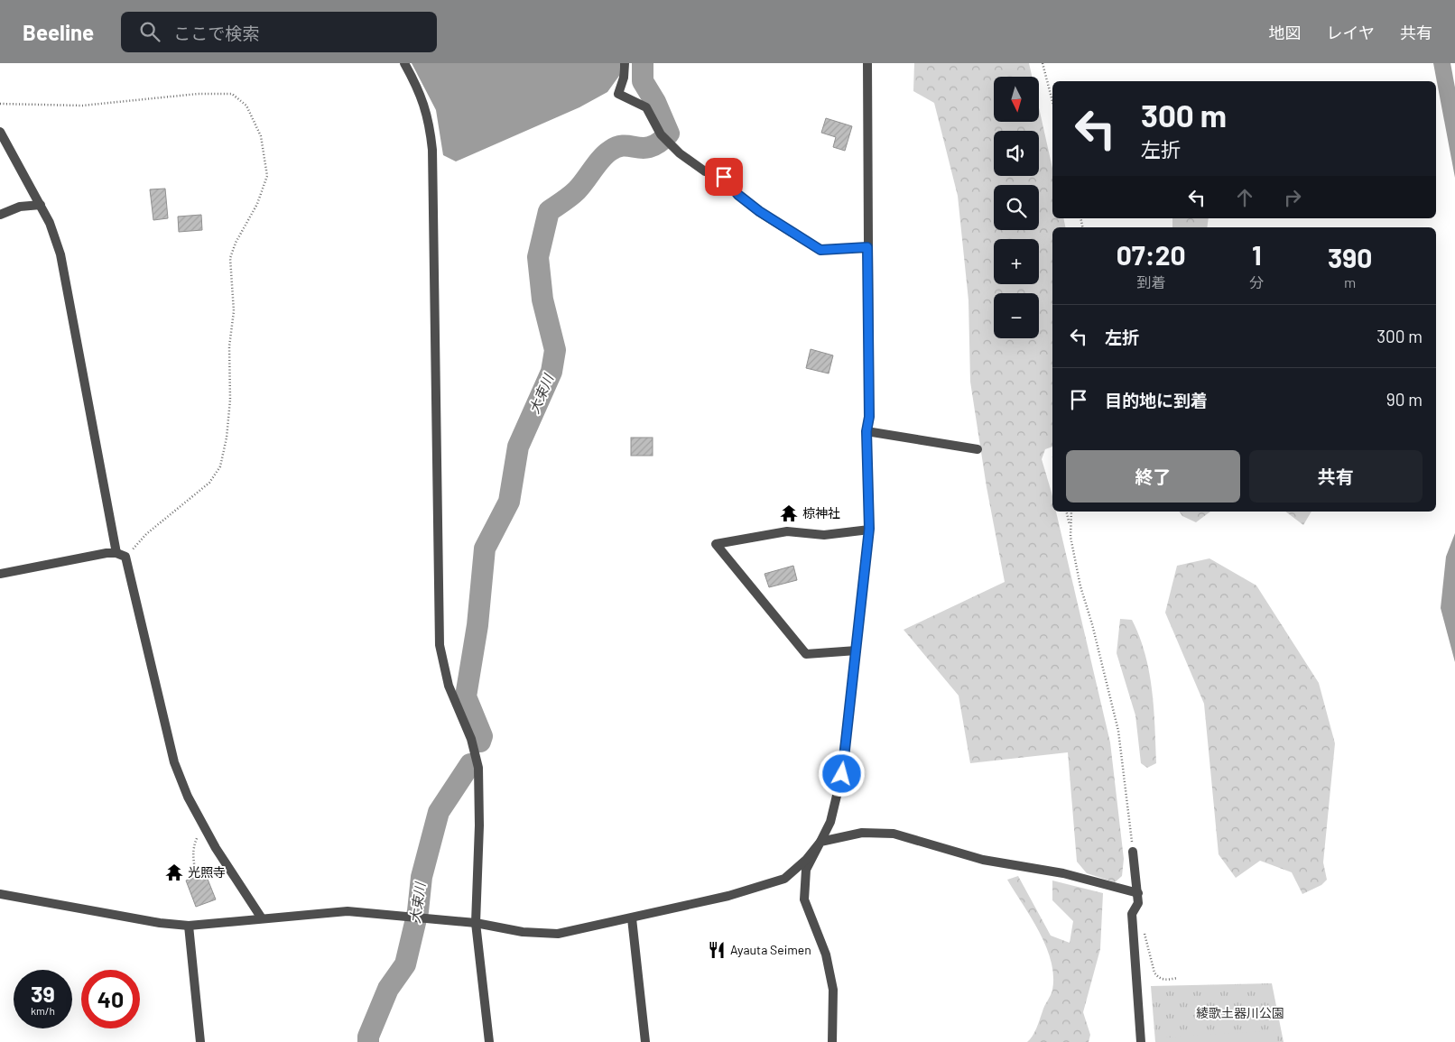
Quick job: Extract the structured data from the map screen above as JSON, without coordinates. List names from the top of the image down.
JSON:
{
  "water": ["大束川"],
  "parks": ["綾歌土器川公園"],
  "places": {
    "temple": ["椋神社", "光照寺"],
    "restaurant": ["Ayauta Seimen"]
  },
  "north": "bottom",
  "page": {
    "header": "Beeline",
    "search": "ここで検索",
    "nav": ["地図", "レイヤ", "共有"],
    "map_buttons": ["+", "−"],
    "turn": ["300 m", "左折"],
    "eta": [
      "07:20",
      "到着",
      "1",
      "分",
      "390",
      "m"
    ],
    "list": [
      {
        "name": "左折",
        "value": "300 m"
      },
      {
        "name": "目的地に到着",
        "value": "90 m"
      }
    ],
    "buttons": ["終了", "共有"],
    "speed": "39 km/h",
    "limit": "40"
  }
}
